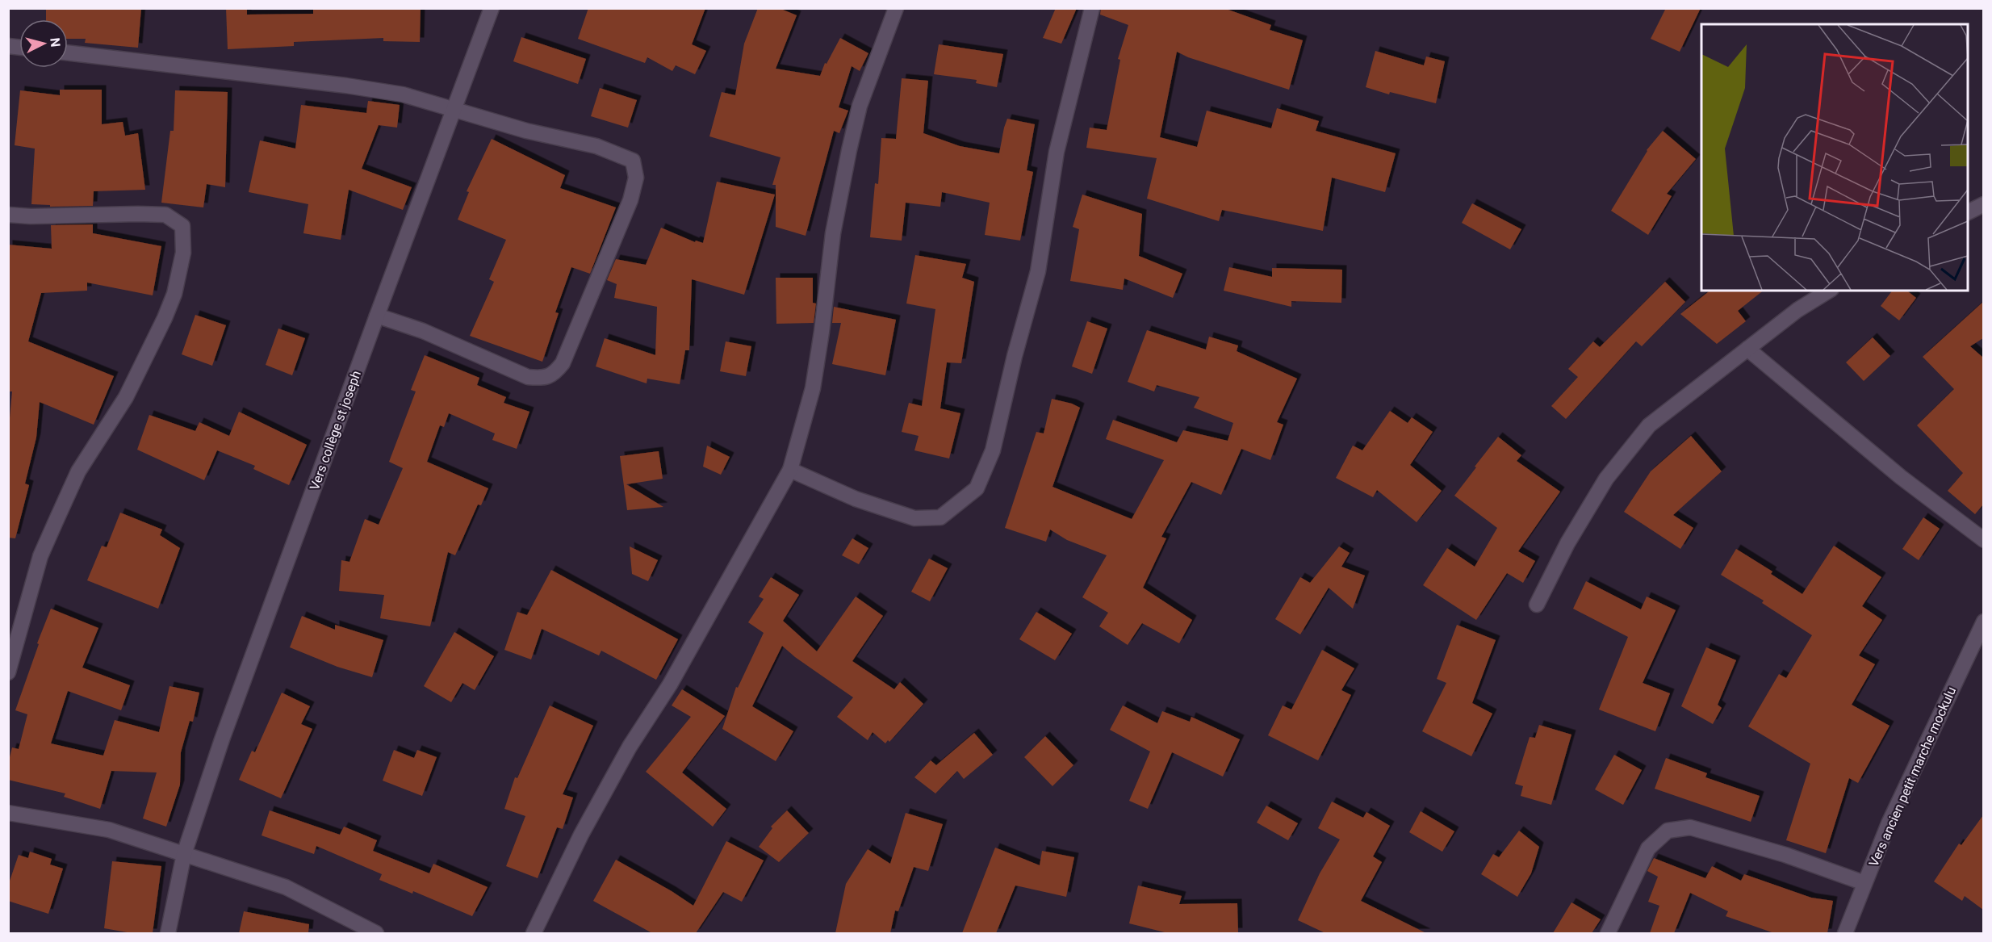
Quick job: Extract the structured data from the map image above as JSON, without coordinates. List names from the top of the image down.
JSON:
{
  "streets": {
    "street": ["Vers collège st joseph", "Vers ancien petit marche mockulu"]
  },
  "north": "right"
}
